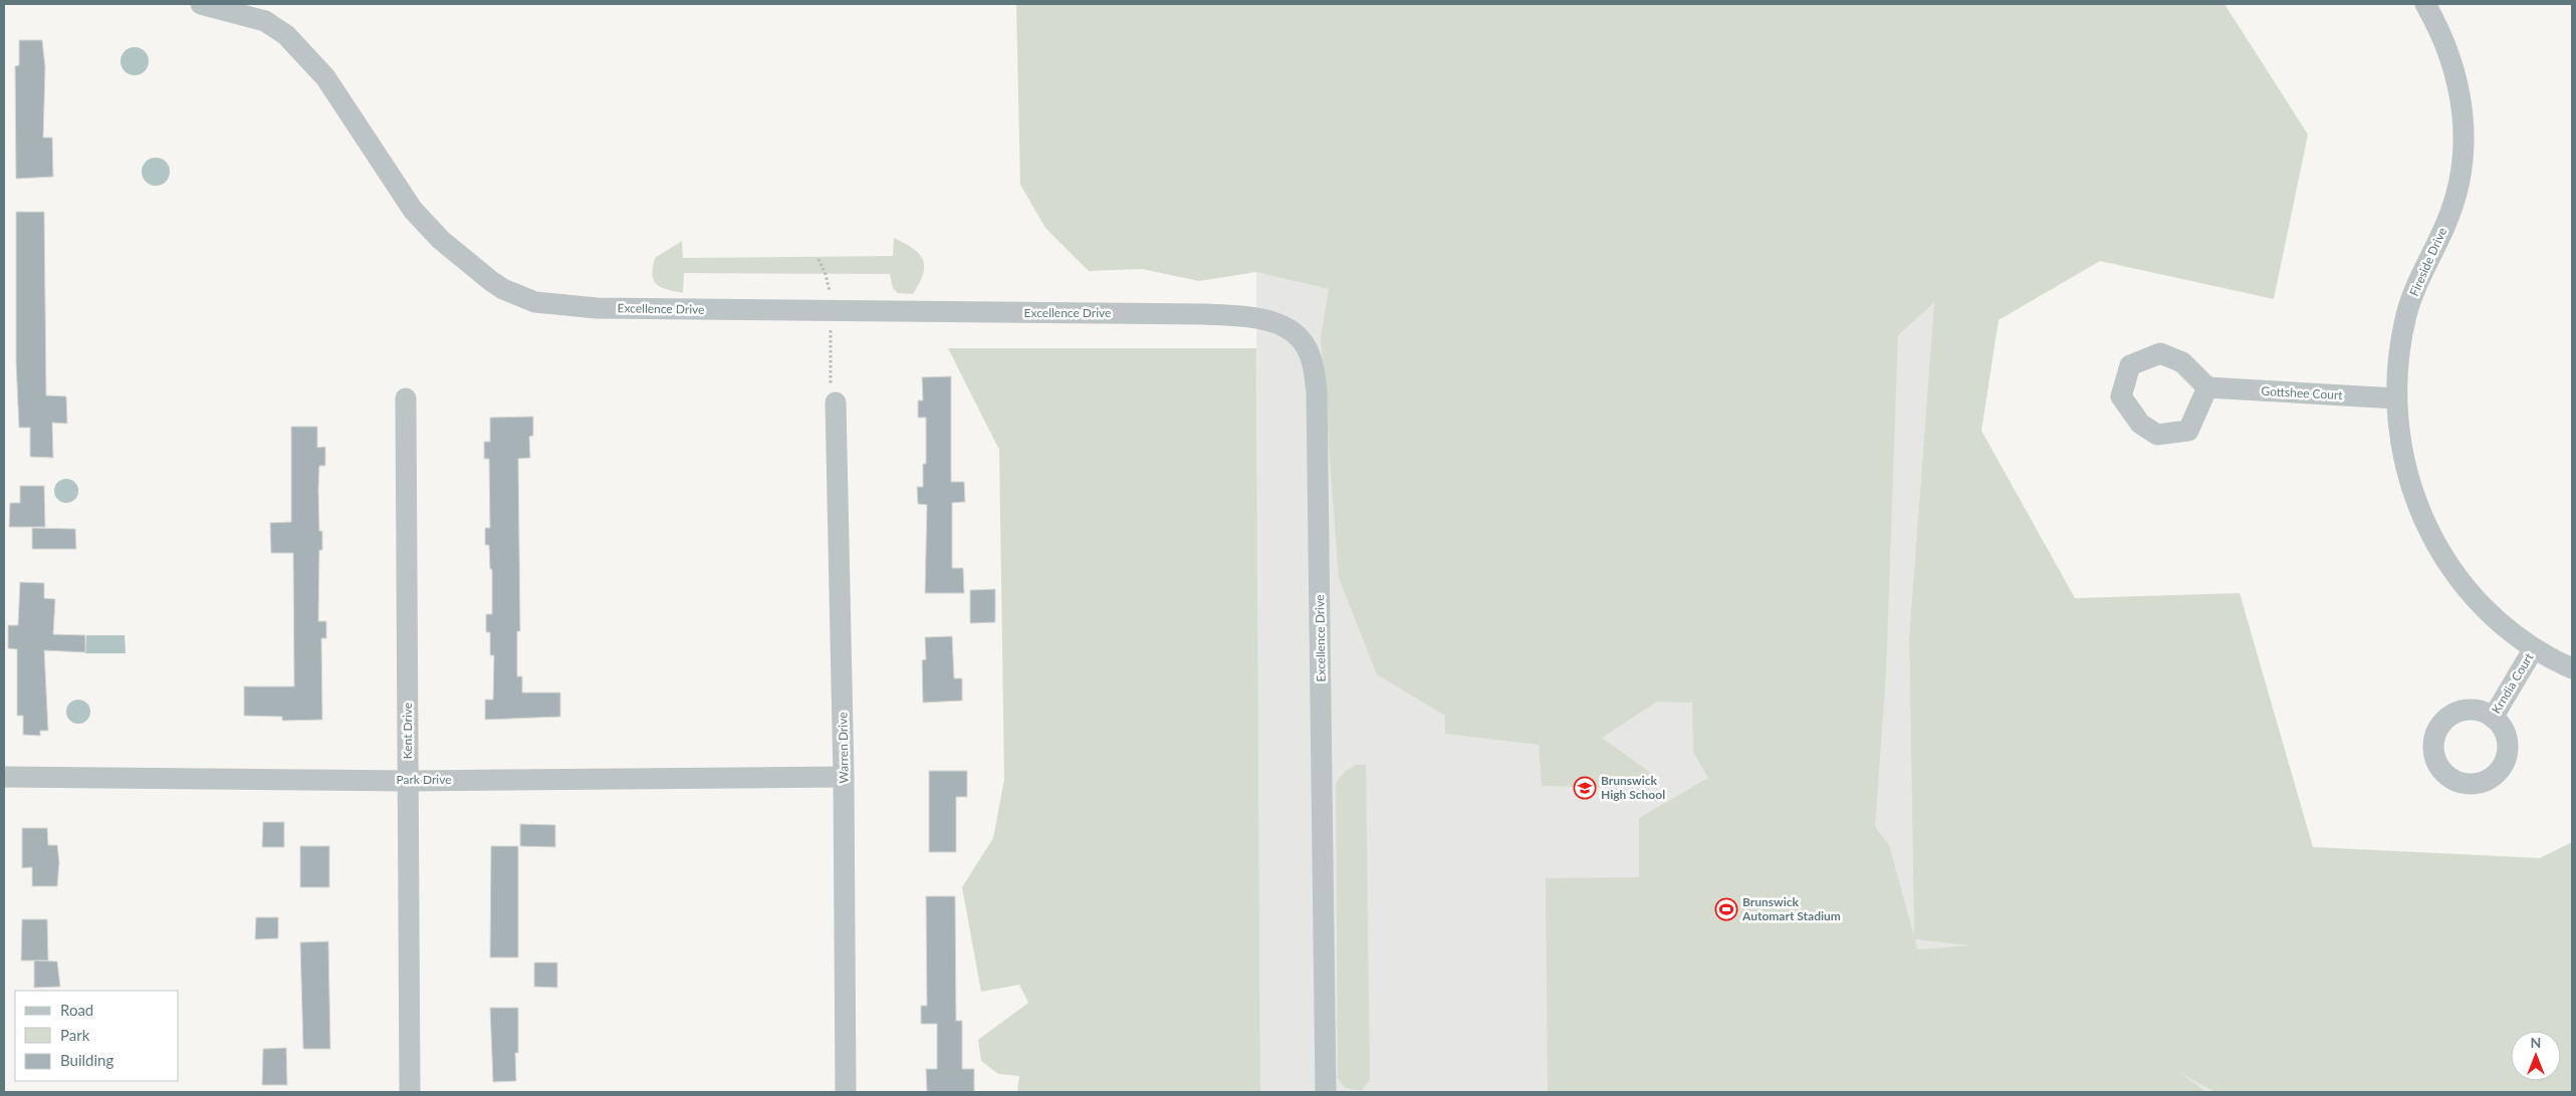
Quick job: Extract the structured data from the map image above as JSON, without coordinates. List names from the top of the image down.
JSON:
{
  "streets": {
    "street": [
      "Fireside Drive",
      "Excellence Drive",
      "Gottshee Court",
      "Krndia Court",
      "Kent Drive",
      "Warren Drive",
      "Park Drive"
    ]
  },
  "crossings": [
    ["Fireside Drive", "Gottshee Court"],
    ["Fireside Drive", "Krndia Court"],
    ["Kent Drive", "Park Drive"],
    ["Warren Drive", "Park Drive"]
  ],
  "places": {
    "school or university": ["Brunswick High School"],
    "sports": ["Brunswick Automart Stadium"]
  },
  "legend": ["Road", "Park", "Building"],
  "north": "top"
}
